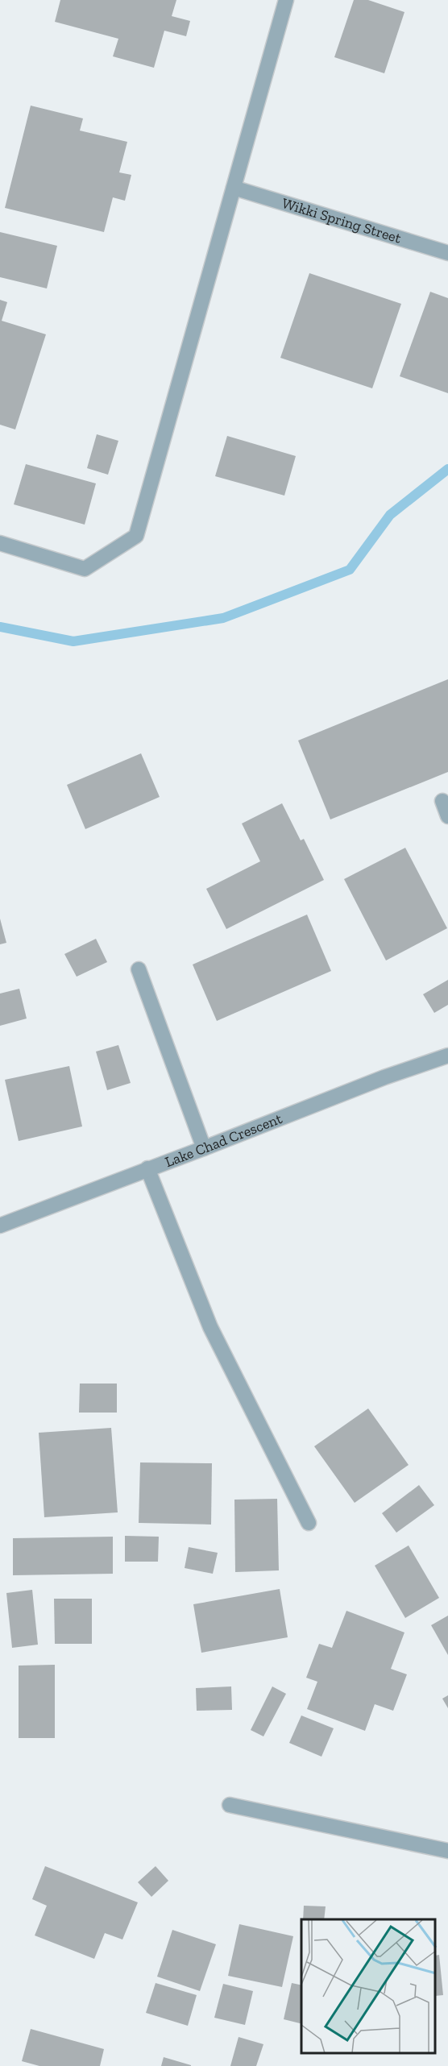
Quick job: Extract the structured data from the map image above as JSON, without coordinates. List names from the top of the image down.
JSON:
{
  "streets": {
    "street": ["Wikki Spring Street", "Lake Chad Crescent"]
  }
}
